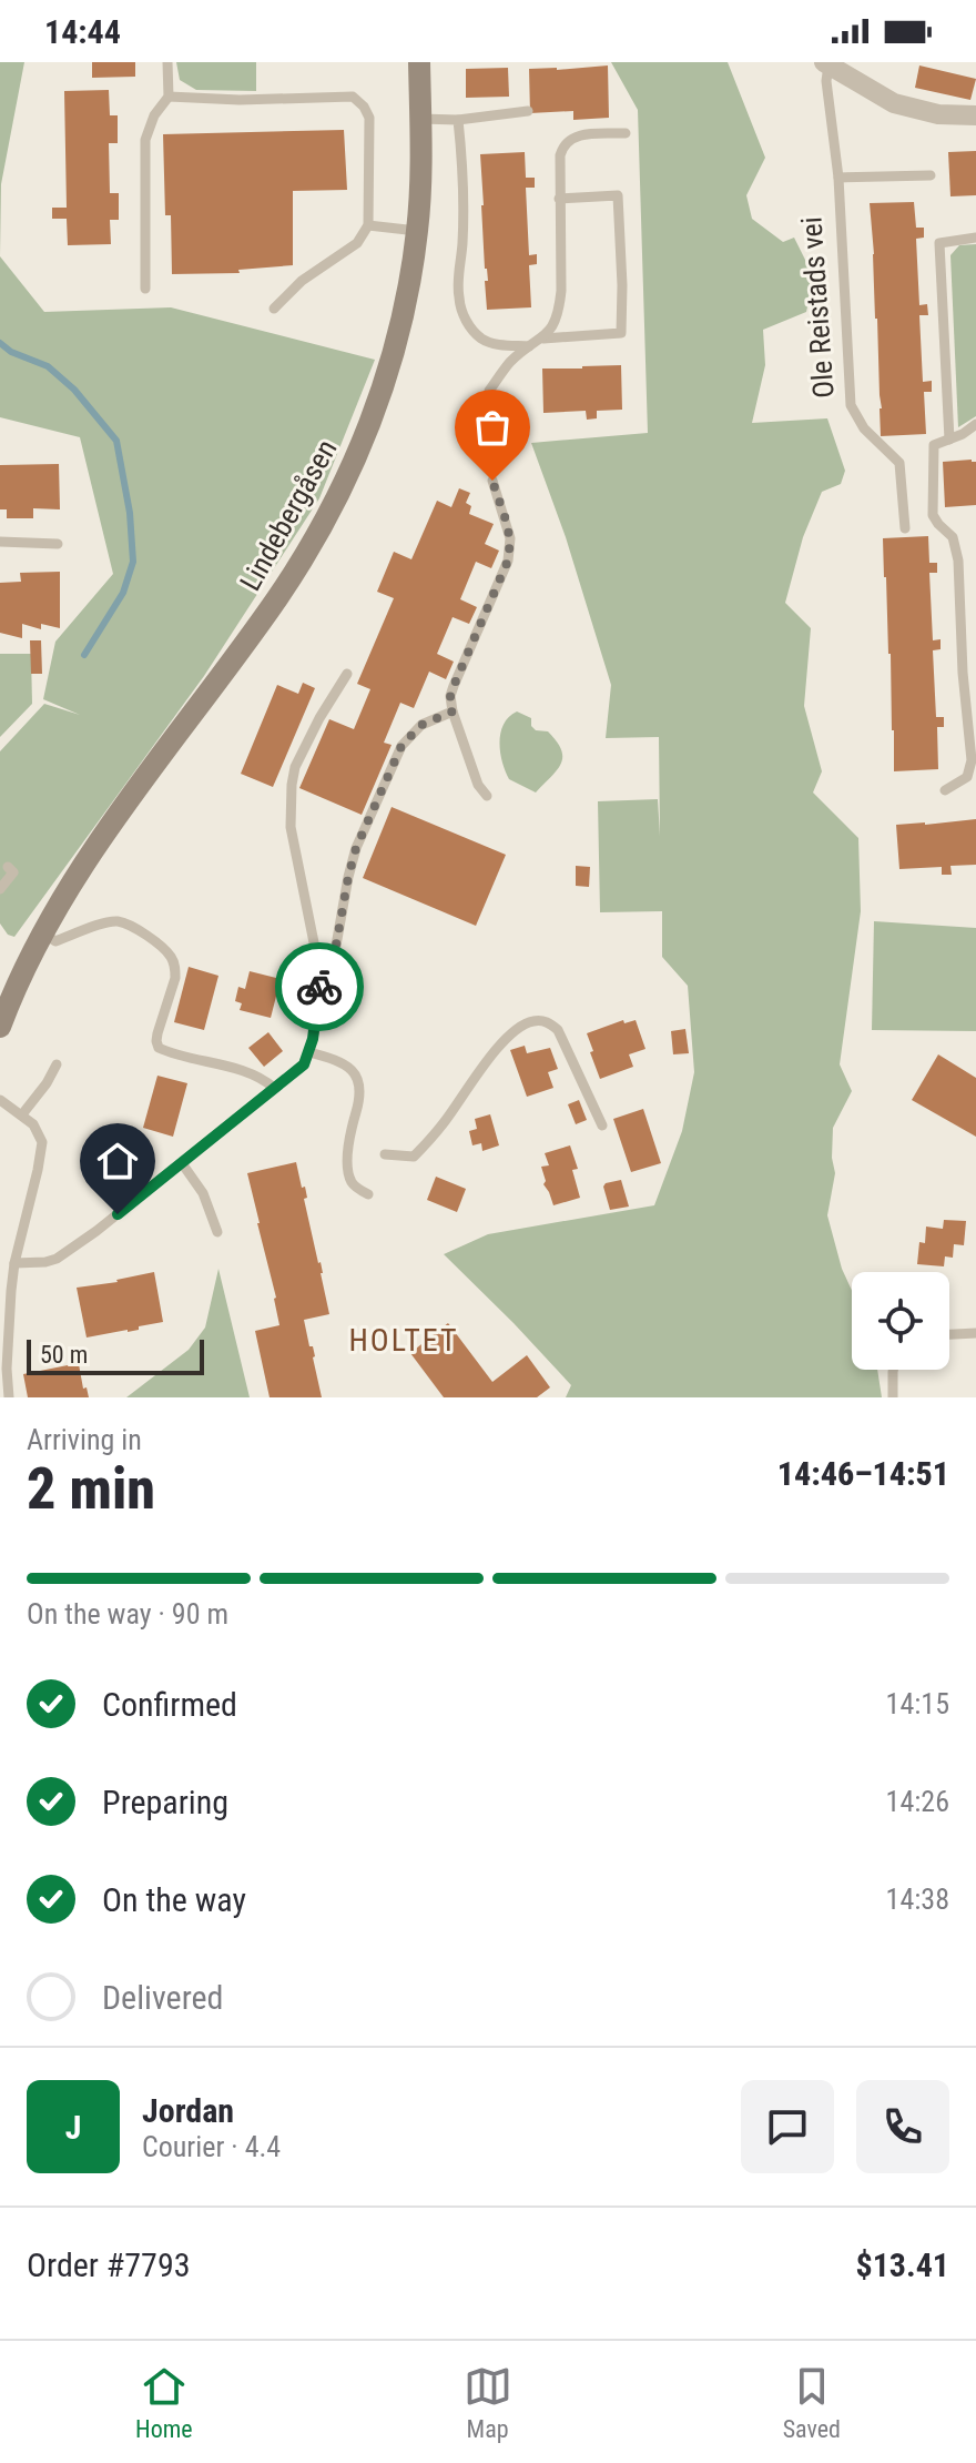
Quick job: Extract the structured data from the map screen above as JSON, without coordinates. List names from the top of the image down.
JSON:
{
  "streets": {
    "street": ["Ole Reistads vei", "Lindebergåsen"]
  },
  "districts": ["HOLTET"],
  "scale_bar": "50 m",
  "page": {
    "status": "14:44",
    "scale": "50 m",
    "heading": ["2 min", "Arriving in", "14:46–14:51"],
    "panel": [
      "Jordan",
      "Courier · 4.4",
      "Order #7793",
      "$13.41"
    ],
    "bar": "On the way · 90 m",
    "list": [
      ["Confirmed", "14:15"],
      ["Preparing", "14:26"],
      ["On the way", "14:38"],
      "Delivered"
    ],
    "round": "J",
    "tabs": ["Home", "Map", "Saved"]
  }
}
